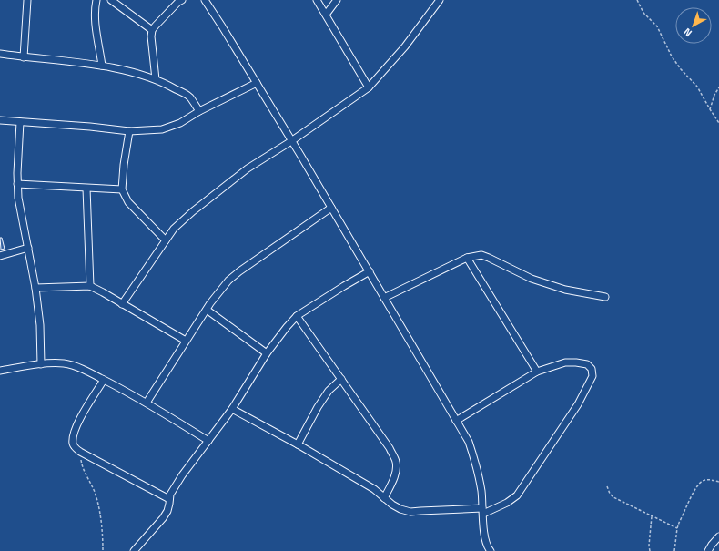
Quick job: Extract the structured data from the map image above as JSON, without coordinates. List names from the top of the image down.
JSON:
{
  "north": "bottom left"
}
